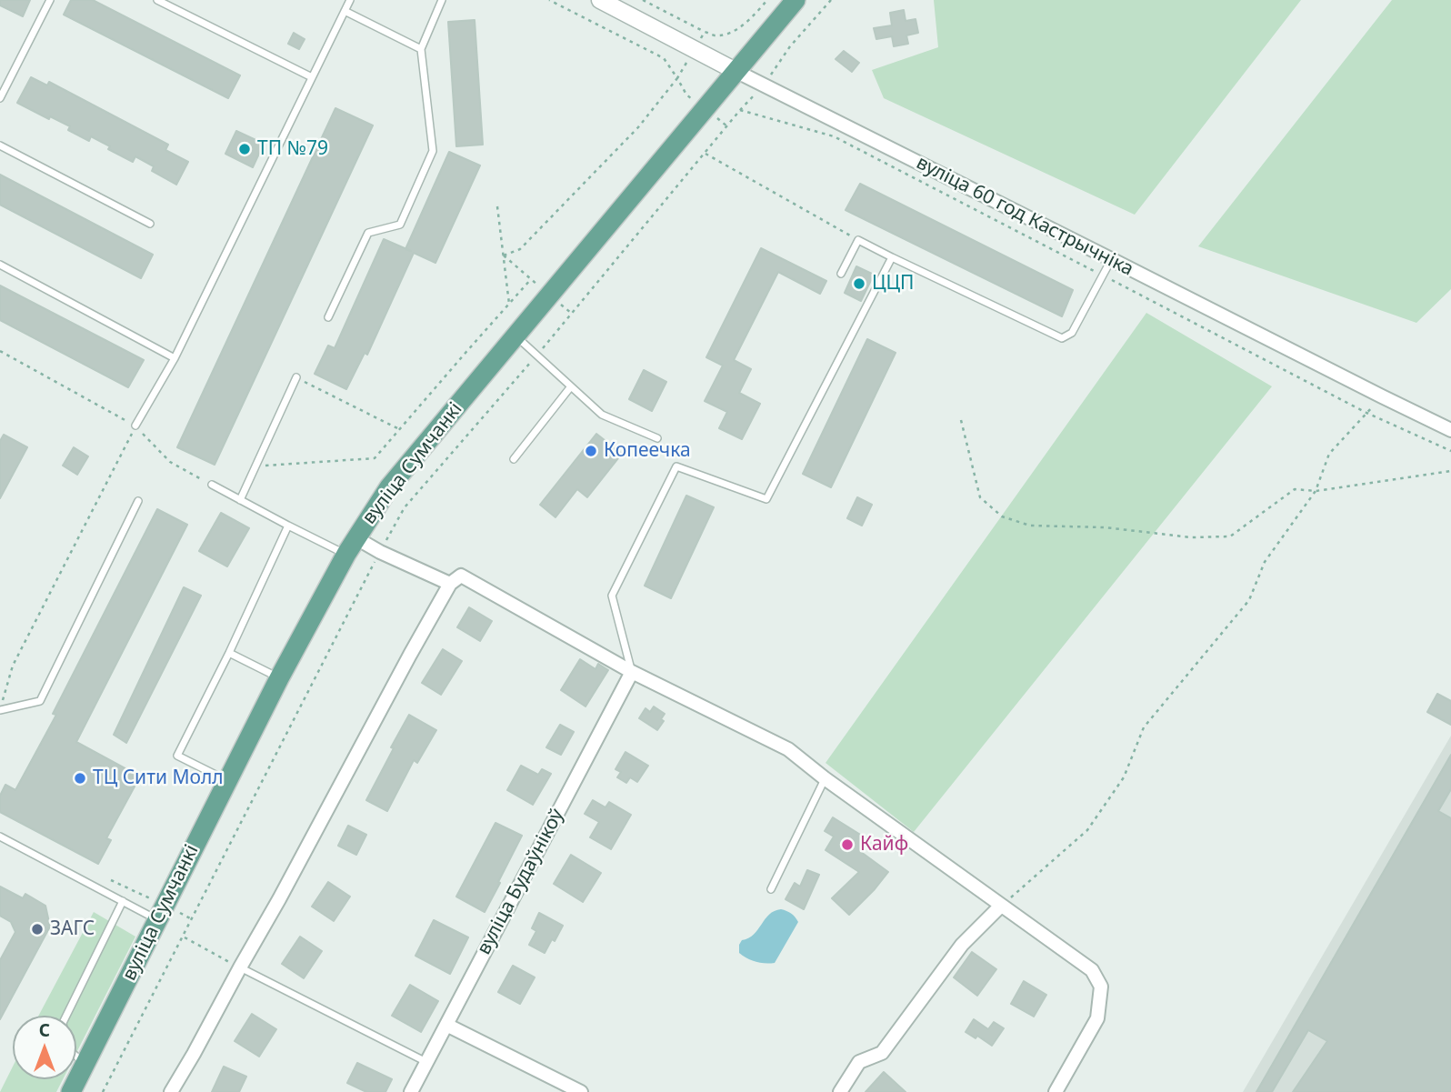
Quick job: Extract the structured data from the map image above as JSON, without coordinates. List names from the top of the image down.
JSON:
{
  "streets": {
    "main road": ["вуліца Сумчанкі"],
    "street": ["вуліца 60 год Кастрычніка", "вуліца Будаўнікоў"]
  },
  "crossings": [
    ["вуліца 60 год Кастрычніка", "вуліца Сумчанкі"]
  ],
  "places": [
    "ТП №79",
    "ЦЦП",
    "Копеечка",
    "ТЦ Сити Молл",
    "Кайф",
    "ЗАГС"
  ],
  "north": "top"
}
